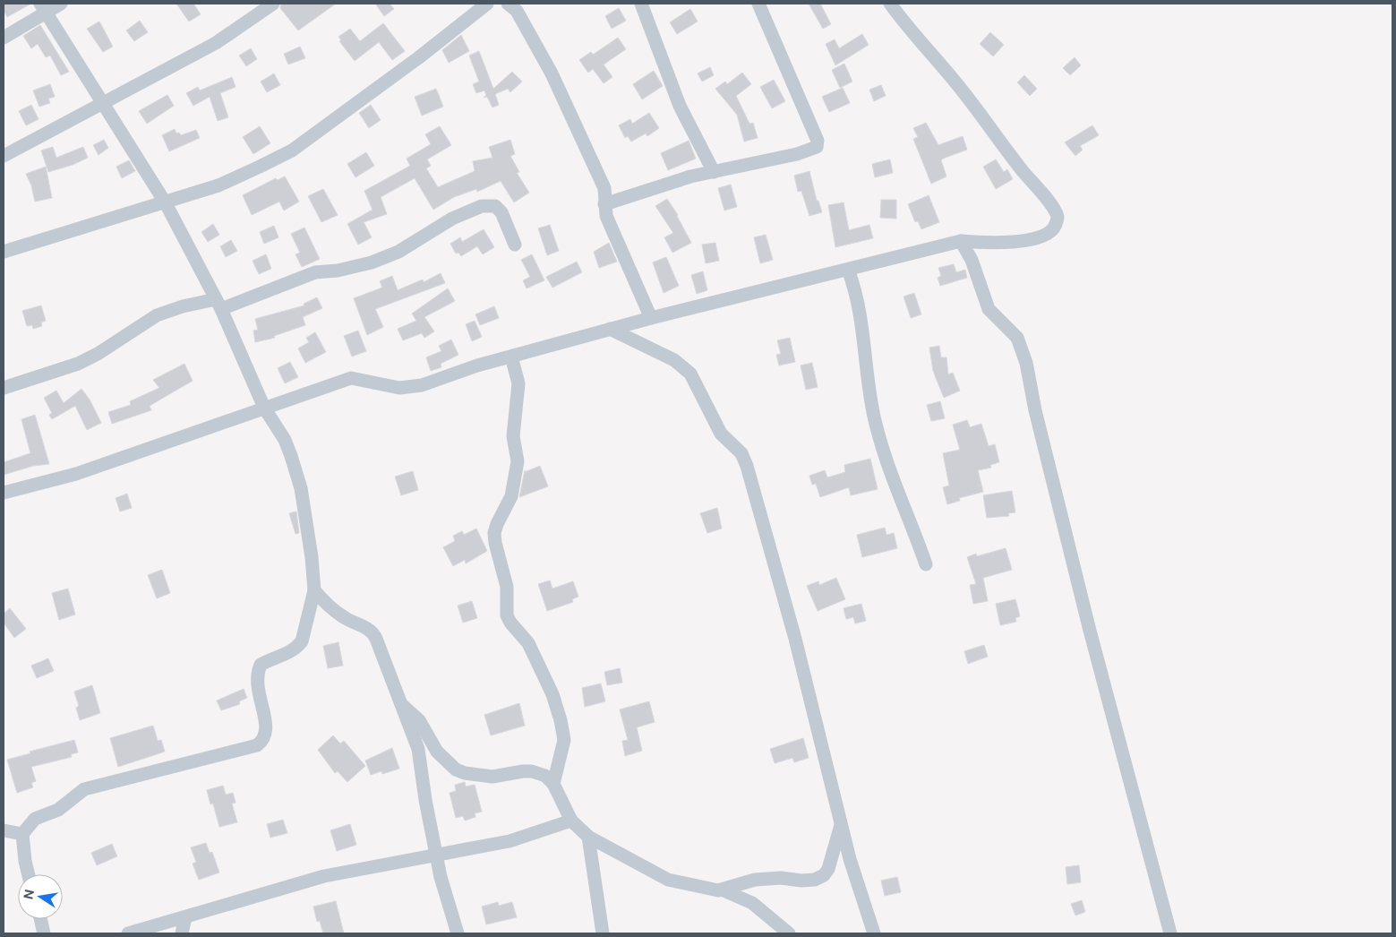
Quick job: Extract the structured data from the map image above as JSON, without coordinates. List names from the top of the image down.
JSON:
{
  "north": "left"
}
